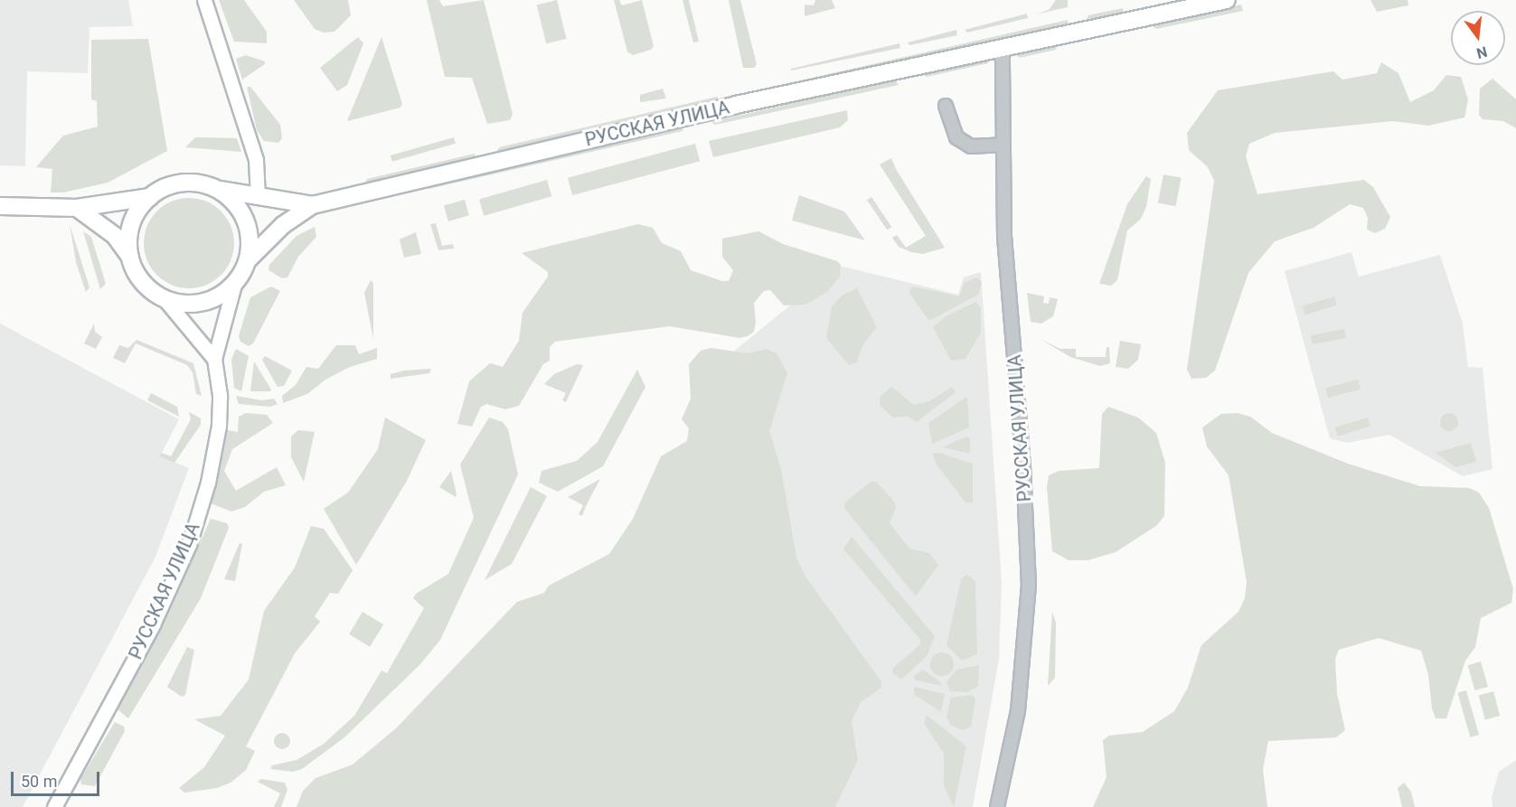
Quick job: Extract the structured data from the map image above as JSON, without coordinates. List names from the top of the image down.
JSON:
{
  "streets": {
    "main road": ["РУССКАЯ УЛИЦА"]
  },
  "scale_bar": "50 m",
  "north": "bottom"
}
